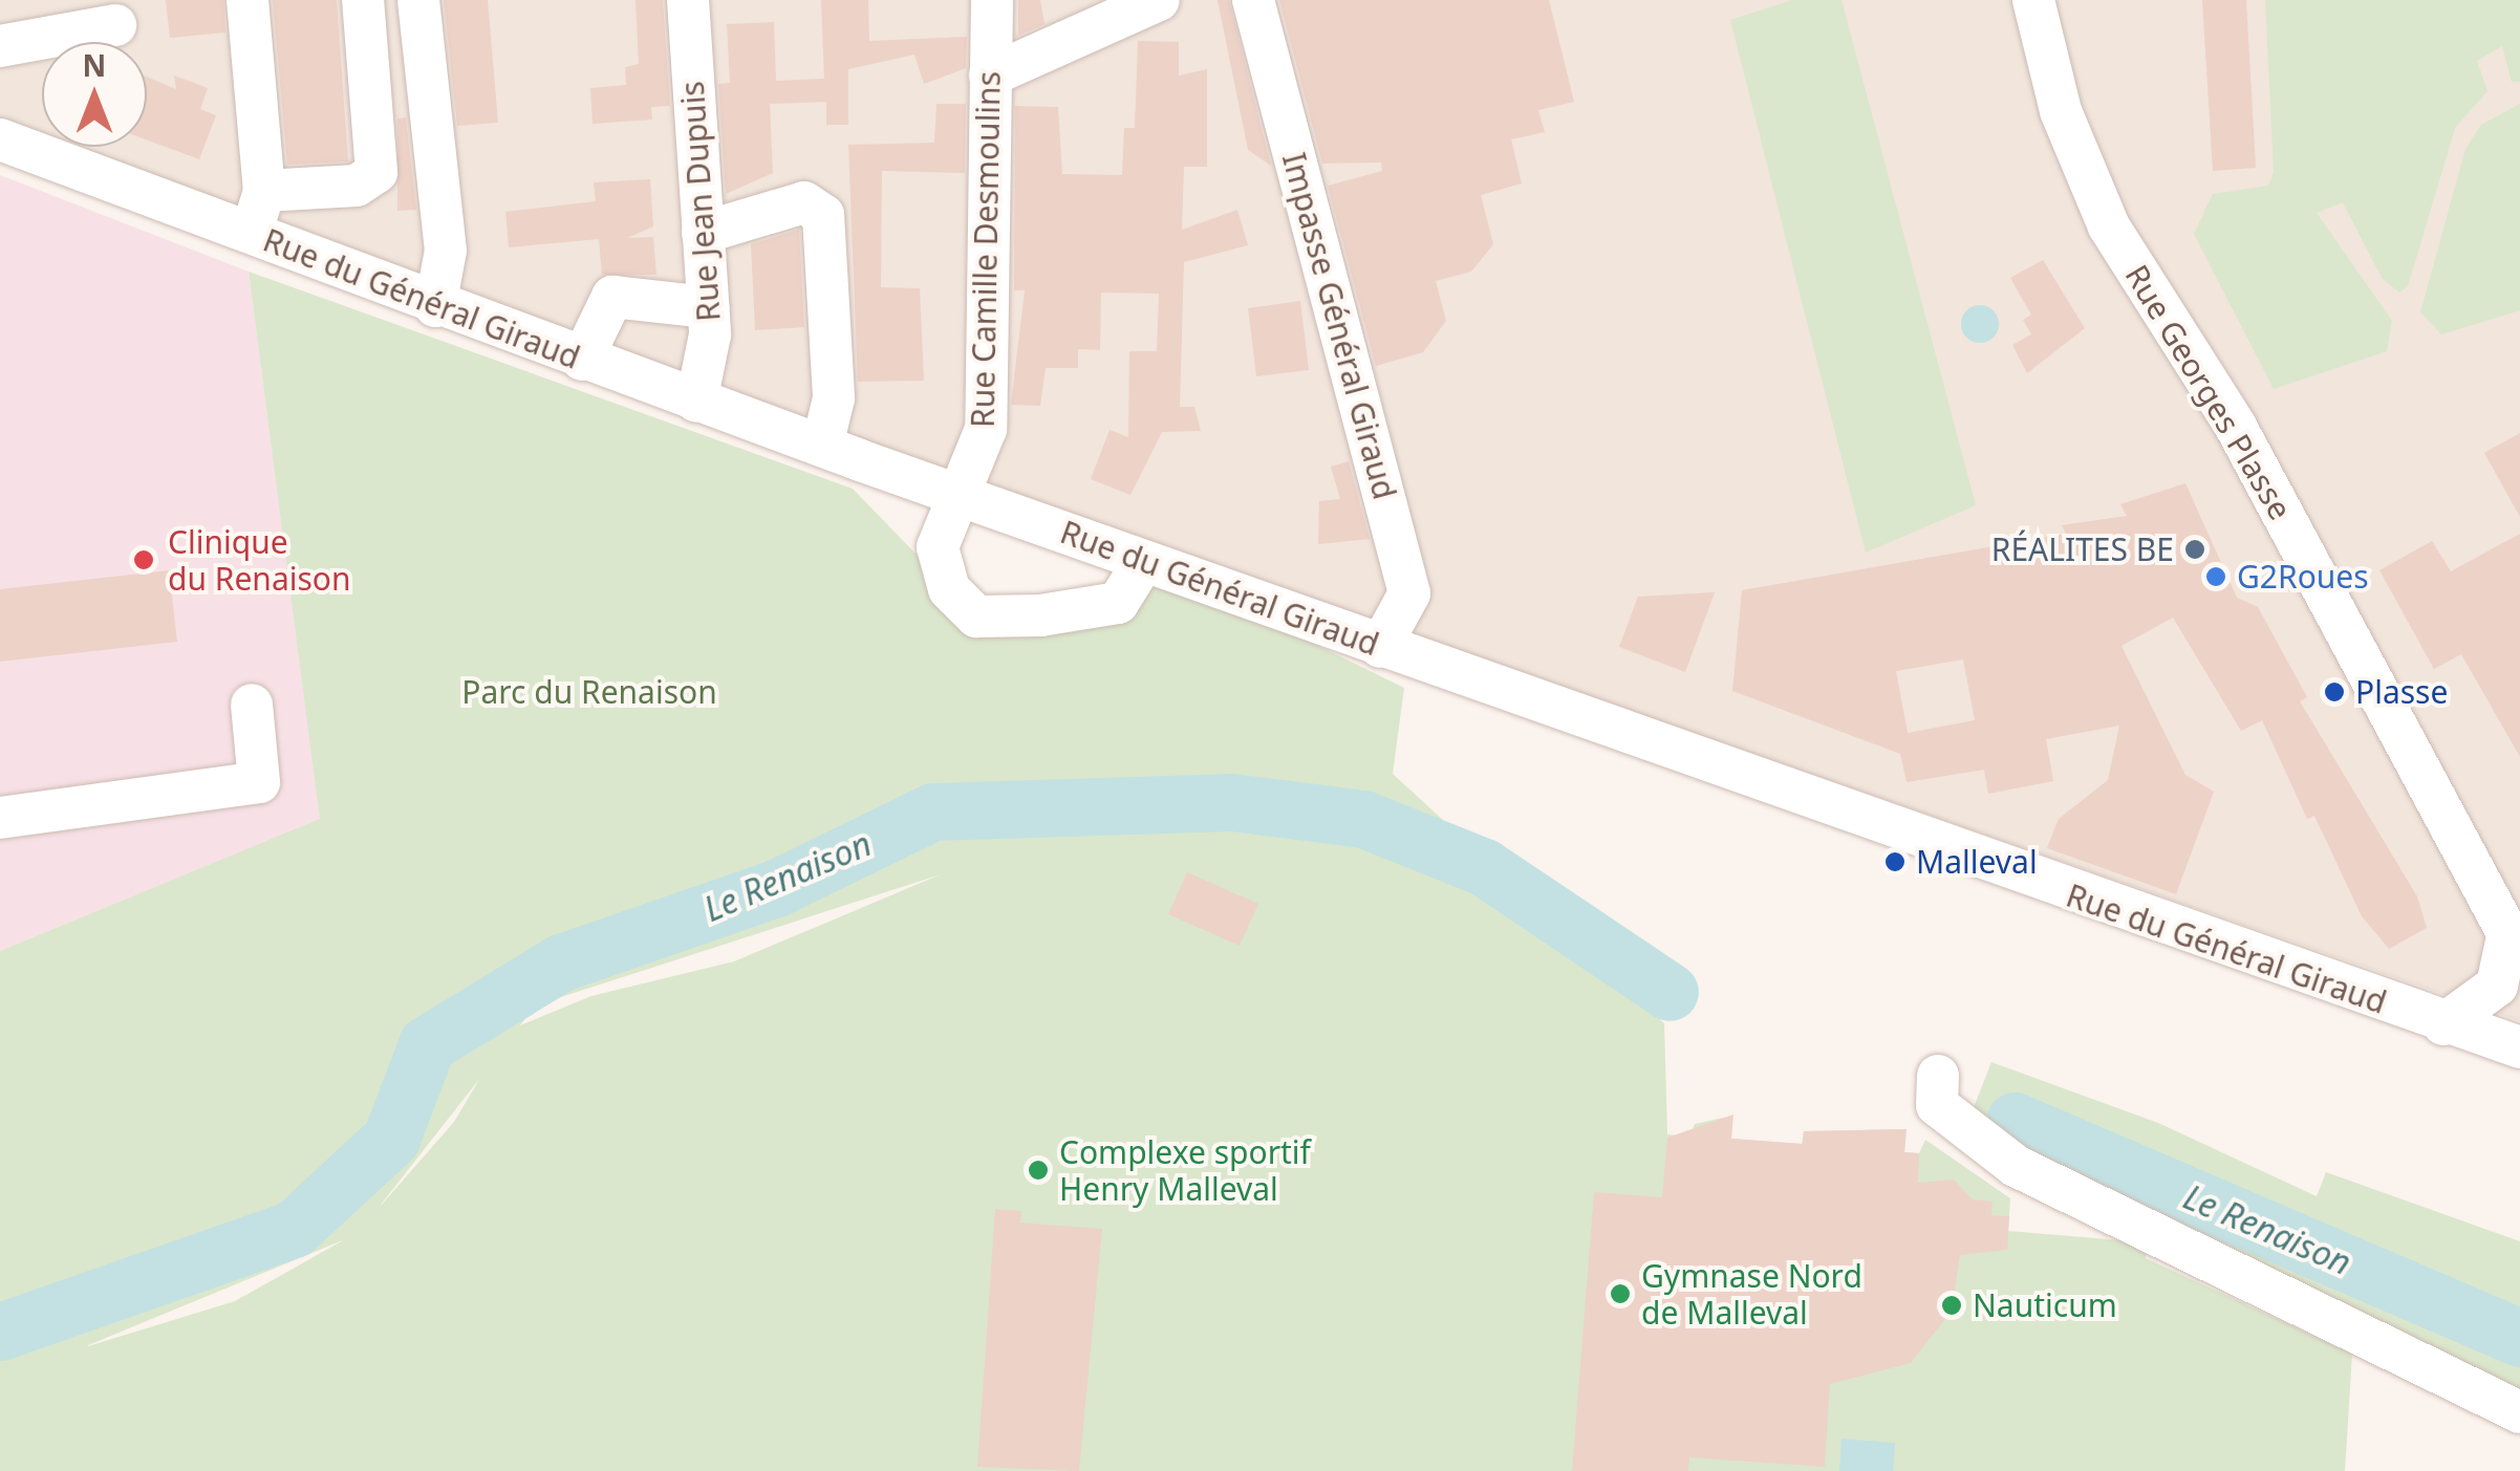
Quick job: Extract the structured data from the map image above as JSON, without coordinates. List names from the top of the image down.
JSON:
{
  "streets": {
    "street": [
      "Rue Jean Dupuis",
      "Rue Camille Desmoulins",
      "Rue du Général Giraud",
      "Impasse Général Giraud",
      "Rue Georges Plasse"
    ]
  },
  "crossings": [
    ["Rue Jean Dupuis", "Rue du Général Giraud"],
    ["Rue Camille Desmoulins", "Rue du Général Giraud"],
    ["Rue du Général Giraud", "Impasse Général Giraud"],
    ["Rue du Général Giraud", "Rue Georges Plasse"]
  ],
  "water": ["Le Renaison"],
  "parks": ["Parc du Renaison"],
  "places": [
    "RÉALITES BE",
    "Clinique du Renaison",
    "G2Roues",
    "Plasse",
    "Malleval",
    "Complexe sportif Henry Malleval",
    "Gymnase Nord de Malleval",
    "Nauticum"
  ],
  "north": "top"
}
